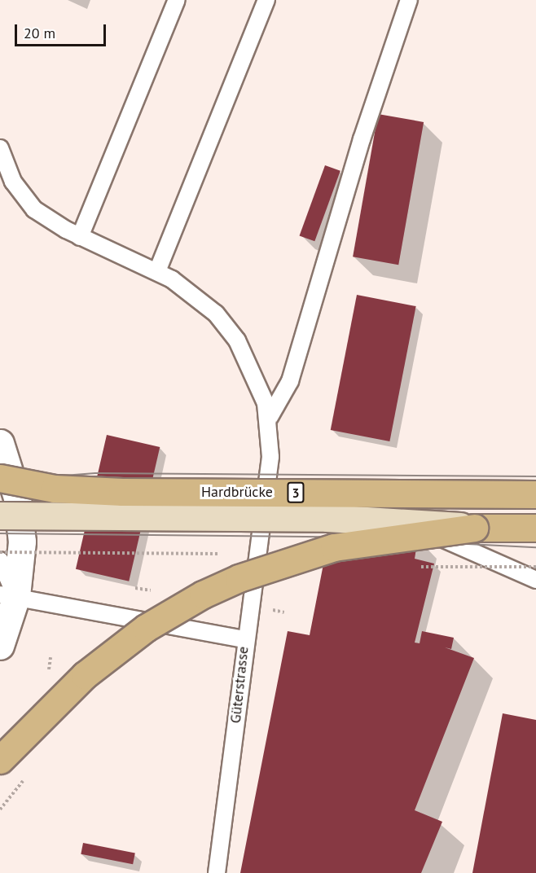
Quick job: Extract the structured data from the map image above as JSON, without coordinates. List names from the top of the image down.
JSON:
{
  "streets": {
    "main road": ["Hardbrücke", "3"],
    "lane": ["Güterstrasse"]
  },
  "scale_bar": "20 m"
}
